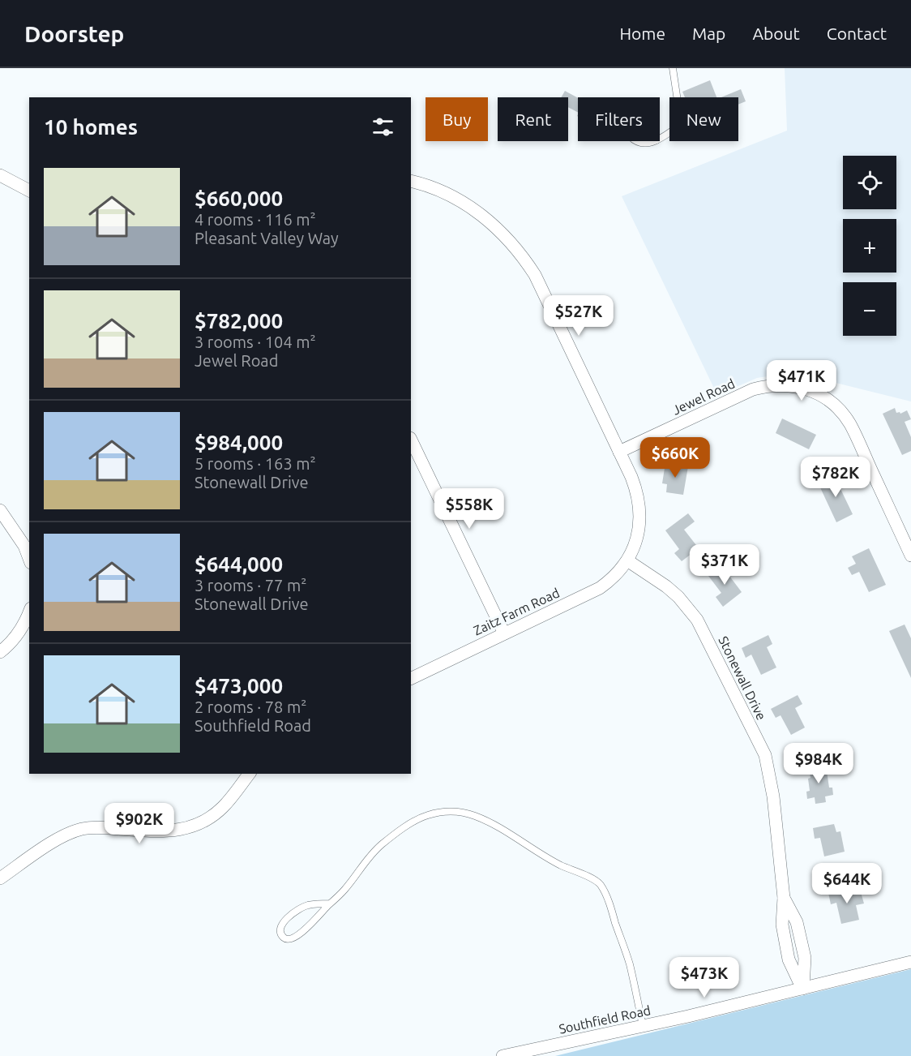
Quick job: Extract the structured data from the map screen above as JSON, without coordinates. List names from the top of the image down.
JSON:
{
  "streets": {
    "street": [
      "Jewel Road",
      "Zaitz Farm Road",
      "Stonewall Drive",
      "Southfield Road"
    ]
  },
  "crossings": [
    ["Jewel Road", "Zaitz Farm Road"],
    ["Zaitz Farm Road", "Stonewall Drive"],
    ["Stonewall Drive", "Southfield Road"]
  ],
  "page": {
    "header": "Doorstep",
    "nav": [
      "Home",
      "Map",
      "About",
      "Contact"
    ],
    "chip": [
      "Buy",
      "Rent",
      "Filters",
      "New"
    ],
    "heading": "10 homes",
    "map_buttons": ["+", "−"],
    "list": [
      {
        "name": "$660,000",
        "note": "4 rooms · 116 m² · Pleasant Valley Way"
      },
      {
        "name": "$782,000",
        "note": "3 rooms · 104 m² · Jewel Road"
      },
      {
        "name": "$984,000",
        "note": "5 rooms · 163 m² · Stonewall Drive"
      },
      {
        "name": "$644,000",
        "note": "3 rooms · 77 m² · Stonewall Drive"
      },
      {
        "name": "$473,000",
        "note": "2 rooms · 78 m² · Southfield Road"
      }
    ],
    "price": [
      "$527K",
      "$471K",
      "$660K",
      "$782K",
      "$558K",
      "$371K",
      "$984K",
      "$902K",
      "$644K",
      "$473K"
    ]
  }
}
